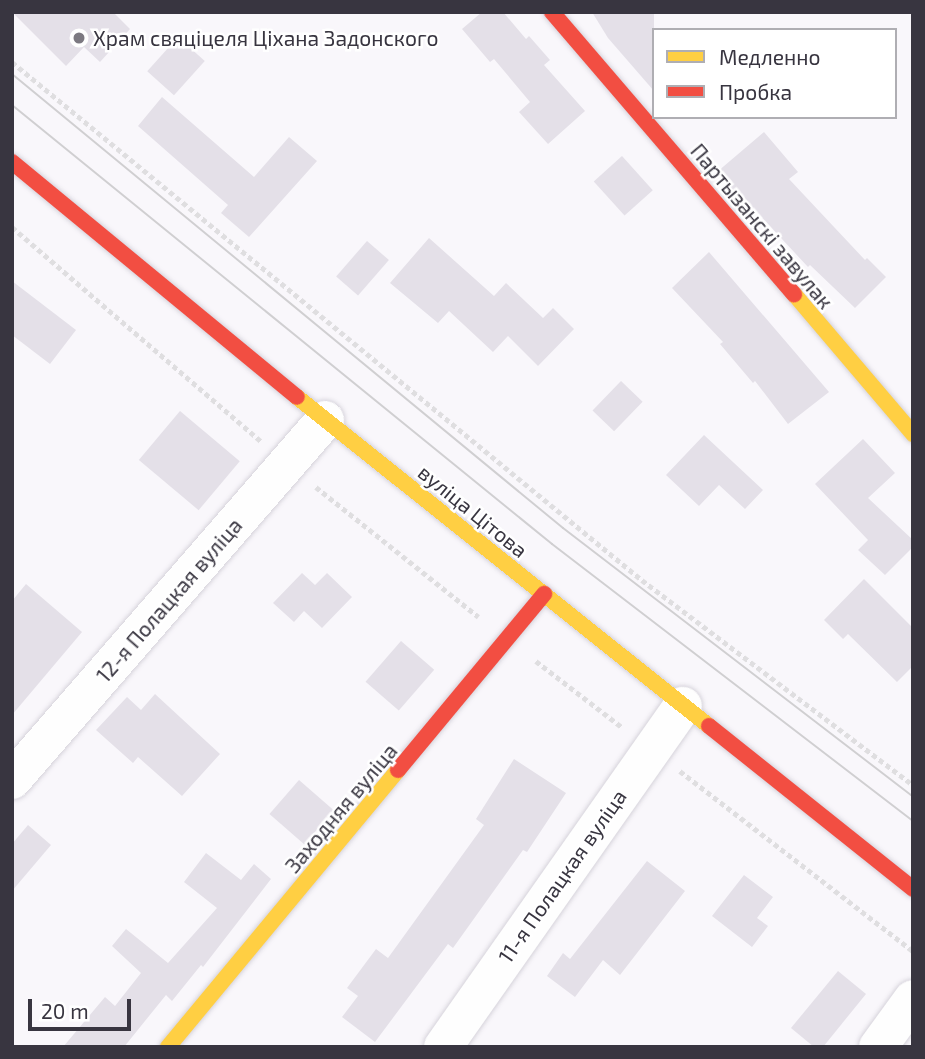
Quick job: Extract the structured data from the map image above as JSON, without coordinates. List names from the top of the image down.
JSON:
{
  "streets": {
    "main road": ["Партызанскі завулак", "вуліца Цітова", "Заходняя вуліца"],
    "street": ["12-я Полацкая вуліца", "11-я Полацкая вуліца"]
  },
  "crossings": [
    ["вуліца Цітова", "12-я Полацкая вуліца"],
    ["вуліца Цітова", "Заходняя вуліца"],
    ["вуліца Цітова", "11-я Полацкая вуліца"]
  ],
  "places": ["Храм свяціцеля Ціхана Задонского"],
  "legend": ["Медленно", "Пробка"],
  "scale_bar": "20 m"
}
